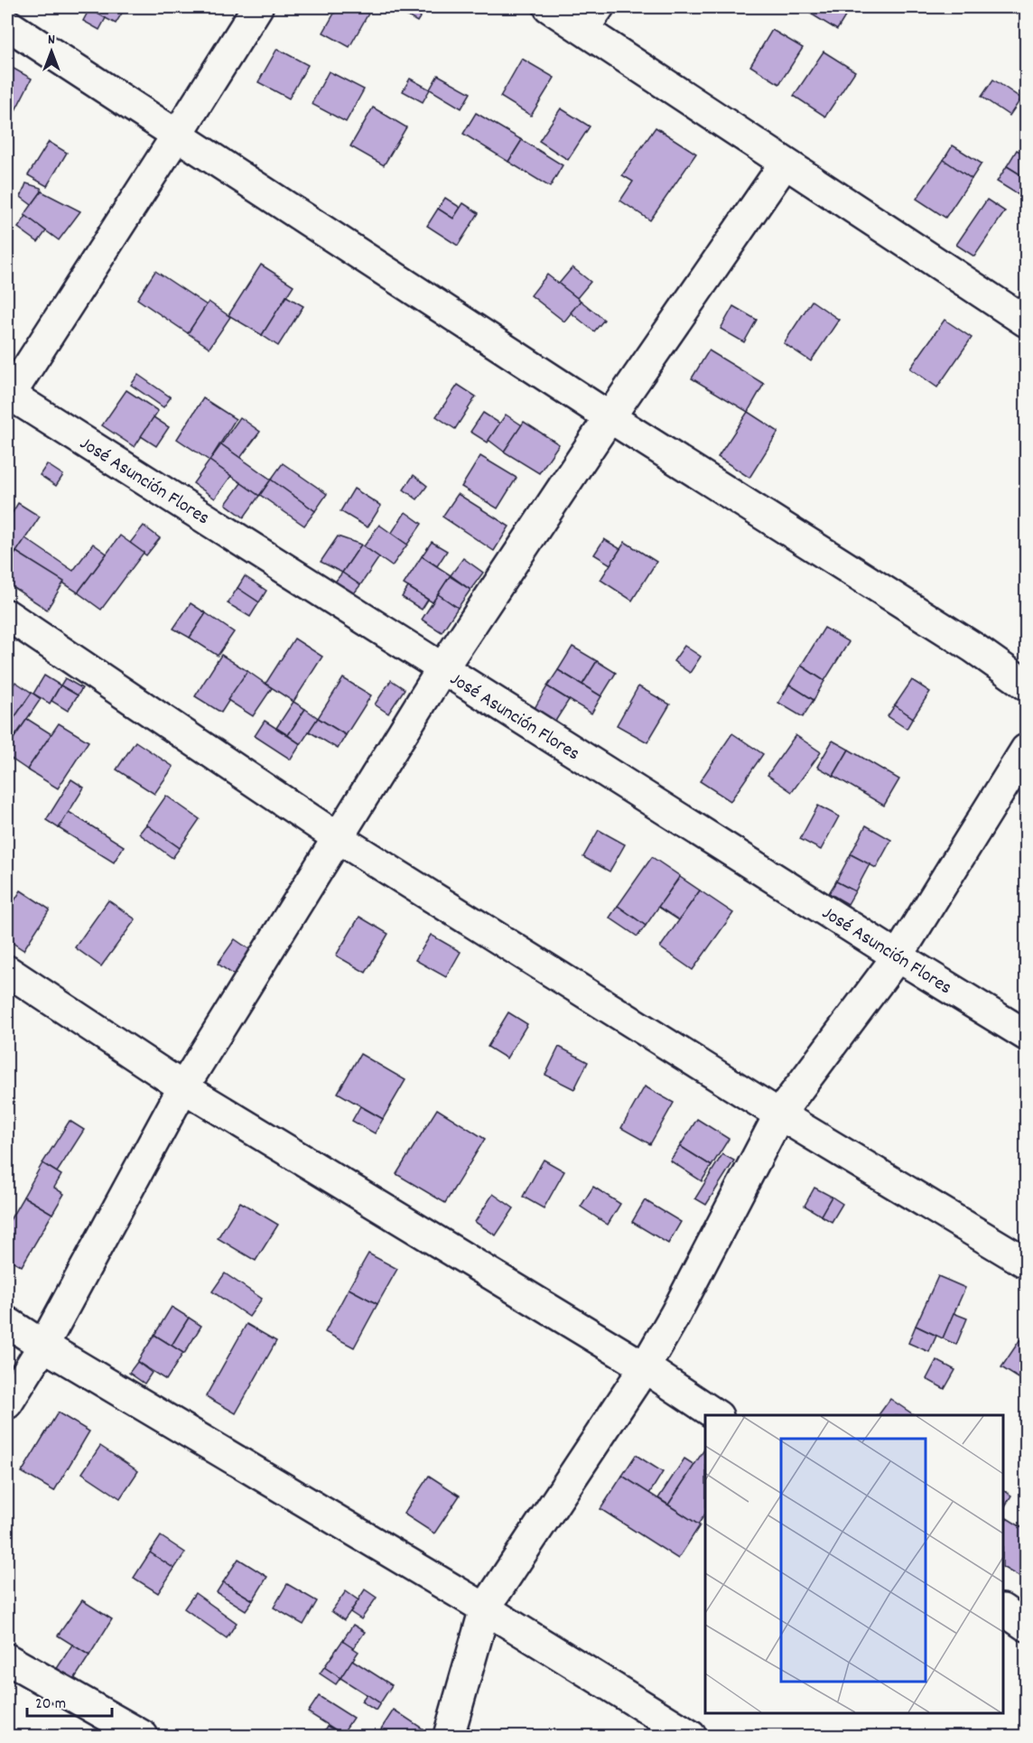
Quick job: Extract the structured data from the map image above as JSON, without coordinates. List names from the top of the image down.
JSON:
{
  "streets": {
    "street": ["José Asunción Flores"]
  },
  "scale_bar": "20 m",
  "north": "top"
}
